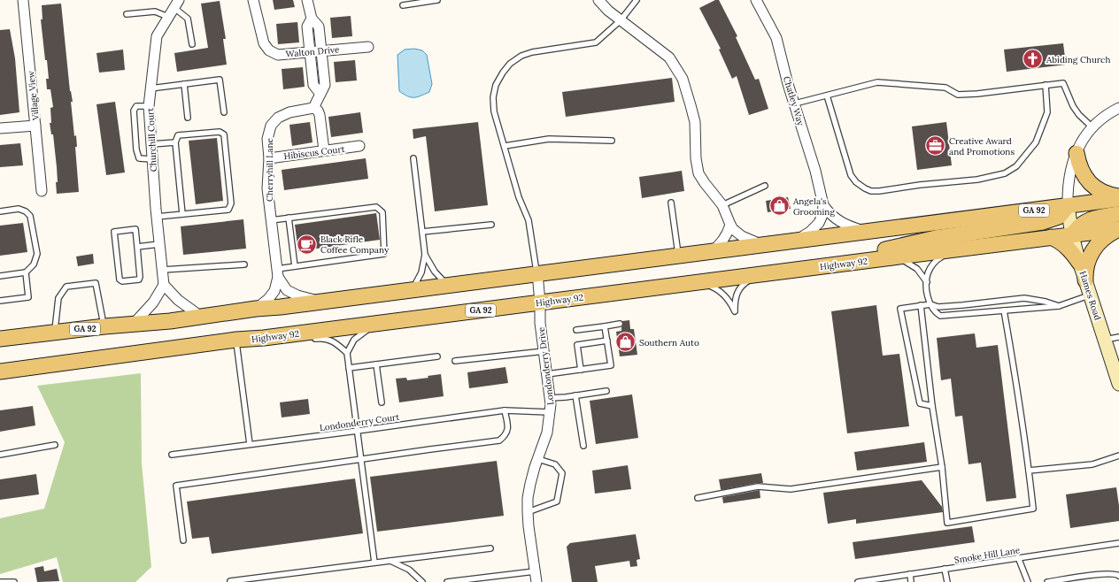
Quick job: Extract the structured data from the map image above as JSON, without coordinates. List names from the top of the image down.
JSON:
{
  "streets": {
    "main road": ["GA 92", "Highway 92"],
    "street": [
      "Walton Drive",
      "Village View",
      "Chatley Way",
      "Churchill Court",
      "Hibiscus Court",
      "Cherryhill Lane",
      "Hames Road",
      "Londonderry Drive"
    ],
    "lane": ["Londonderry Court", "Smoke Hill Lane"]
  },
  "crossings": [
    ["Chatley Way", "GA 92"],
    ["Hibiscus Court", "Cherryhill Lane"],
    ["GA 92", "Hames Road"],
    ["GA 92", "Londonderry Drive"],
    ["Highway 92", "Hames Road"],
    ["Highway 92", "Londonderry Drive"],
    ["Londonderry Drive", "Londonderry Court"]
  ],
  "places": {
    "church": ["Abiding Church"],
    "office": ["Creative Award and Promotions"],
    "shop": ["Angela's Grooming", "Southern Auto"],
    "cafe": ["Black Rifle Coffee Company"]
  }
}
